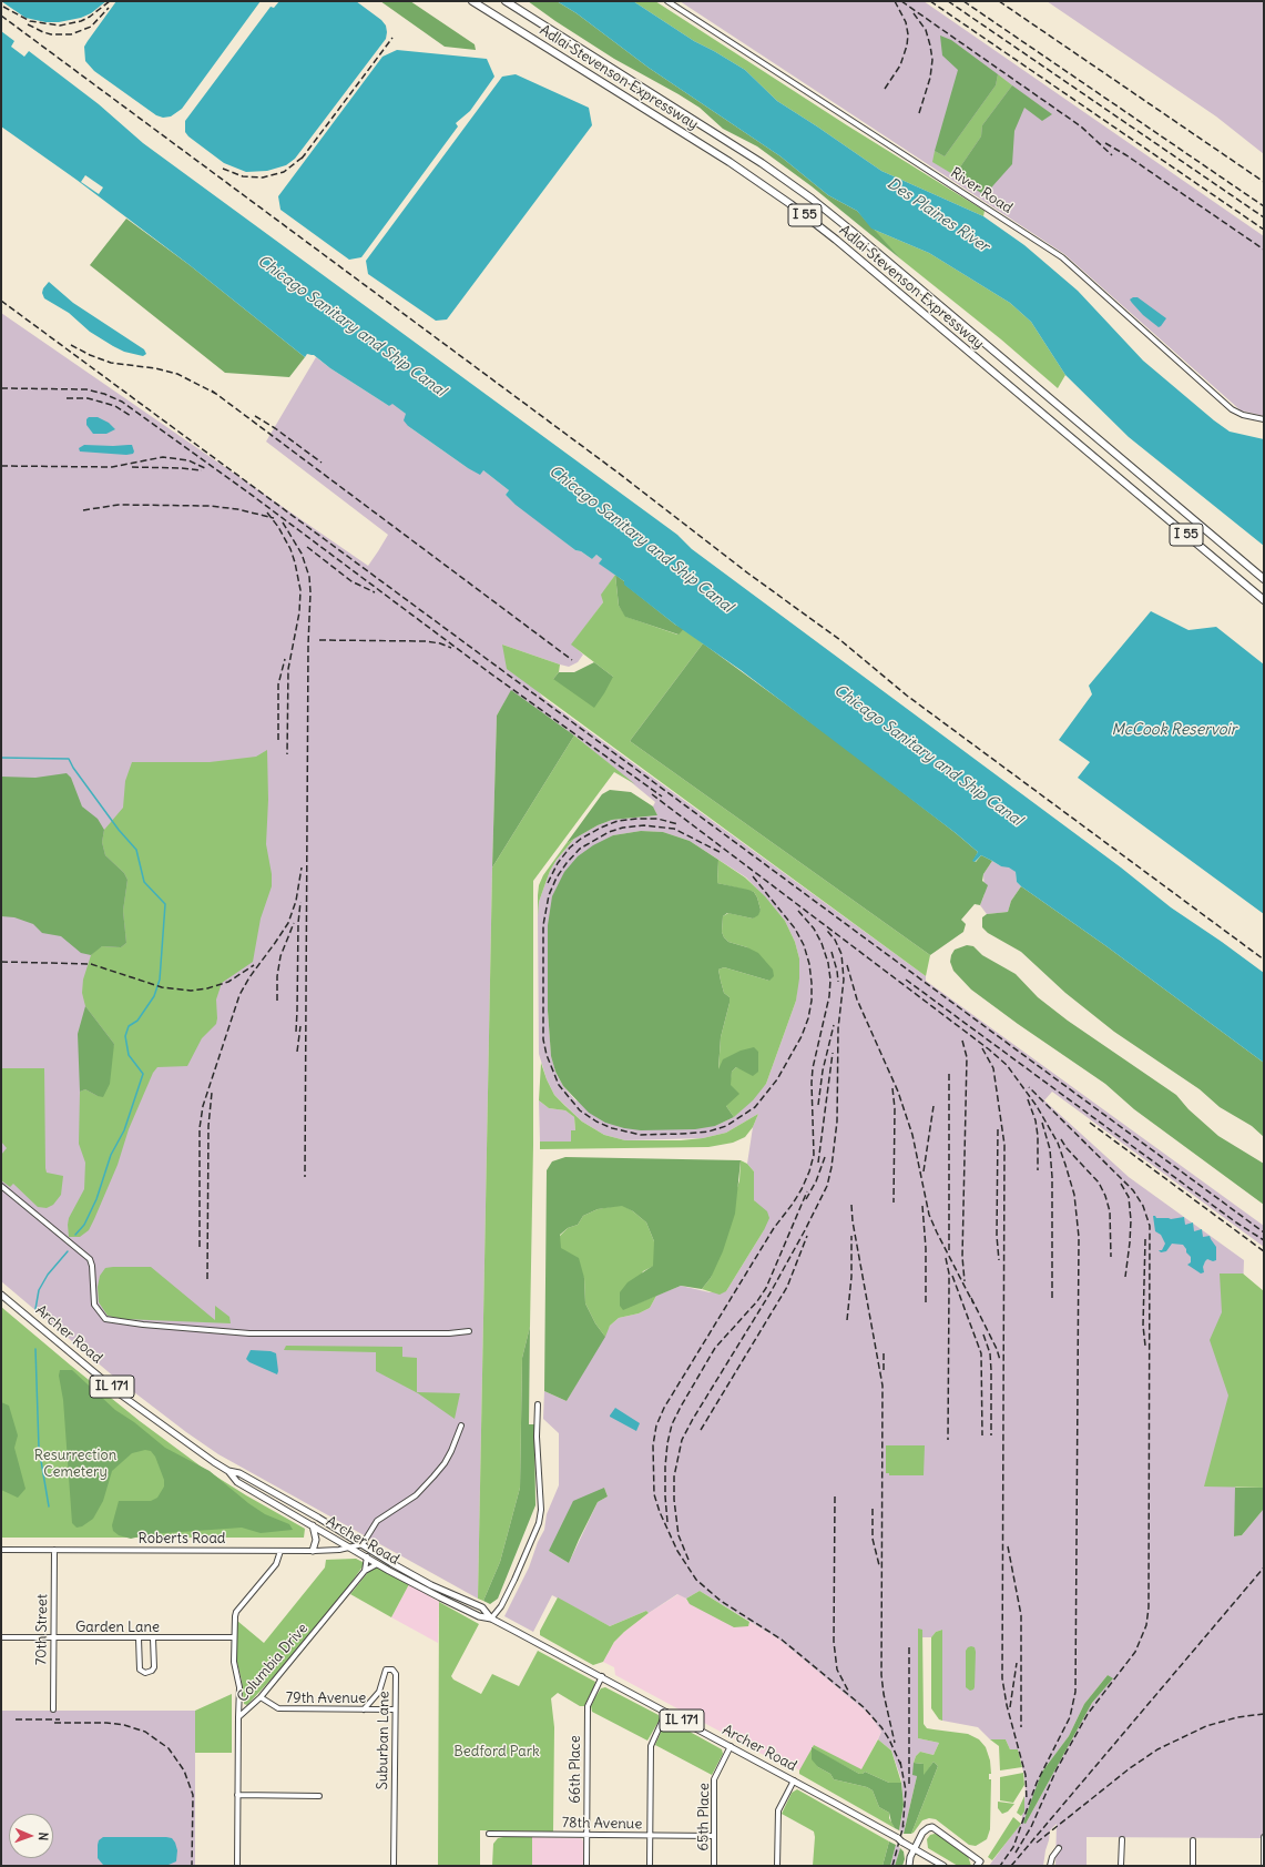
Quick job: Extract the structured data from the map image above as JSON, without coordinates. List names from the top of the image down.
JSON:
{
  "streets": {
    "highway": ["Adlai Stevenson Expressway", "I 55"],
    "main road": ["Archer Road", "IL 171"],
    "street": [
      "River Road",
      "Roberts Road",
      "Garden Lane",
      "70th Street",
      "Columbia Drive",
      "79th Avenue",
      "Suburban Lane",
      "66th Place",
      "65th Place",
      "78th Avenue"
    ]
  },
  "crossings": [
    ["Archer Road", "Roberts Road"],
    ["Archer Road", "Columbia Drive"],
    ["Archer Road", "66th Place"],
    ["Archer Road", "65th Place"],
    ["Roberts Road", "70th Street"],
    ["Garden Lane", "70th Street"],
    ["Columbia Drive", "79th Avenue"],
    ["79th Avenue", "Suburban Lane"],
    ["66th Place", "78th Avenue"],
    ["65th Place", "78th Avenue"]
  ],
  "water": ["Des Plaines River", "Chicago Sanitary and Ship Canal", "McCook Reservoir"],
  "parks": ["Resurrection Cemetery", "Bedford Park"],
  "north": "right"
}
